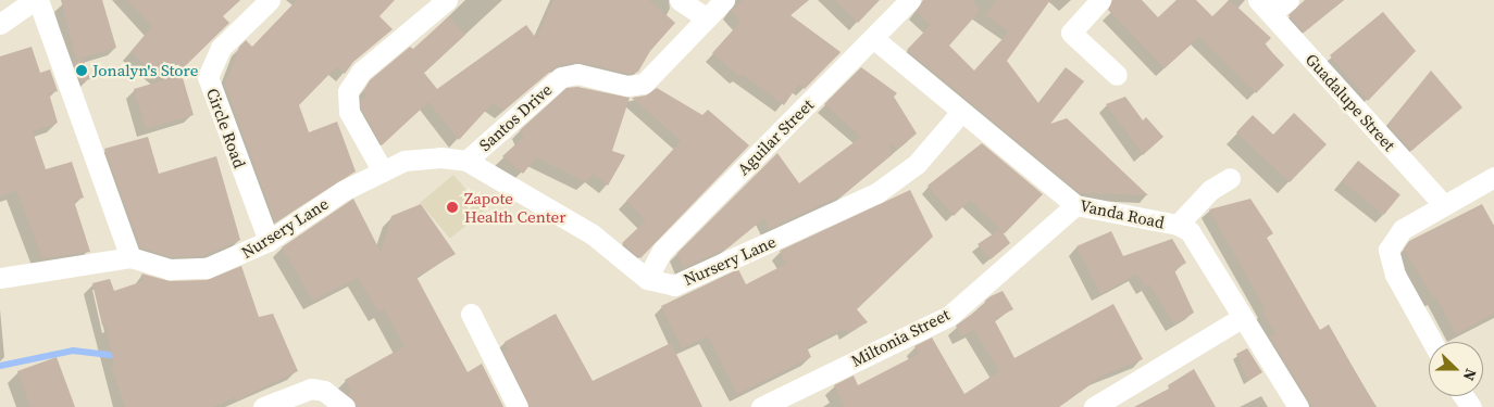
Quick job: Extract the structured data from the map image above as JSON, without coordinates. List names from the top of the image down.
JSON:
{
  "streets": {
    "street": [
      "Guadalupe Street",
      "Santos Drive",
      "Circle Road",
      "Aguilar Street",
      "Vanda Road",
      "Nursery Lane",
      "Miltonia Street"
    ]
  },
  "crossings": [
    ["Santos Drive", "Nursery Lane"],
    ["Circle Road", "Nursery Lane"],
    ["Aguilar Street", "Vanda Road"],
    ["Aguilar Street", "Nursery Lane"],
    ["Vanda Road", "Nursery Lane"],
    ["Vanda Road", "Miltonia Street"]
  ],
  "places": ["Jonalyn's Store", "Zapote Health Center"],
  "north": "right"
}
